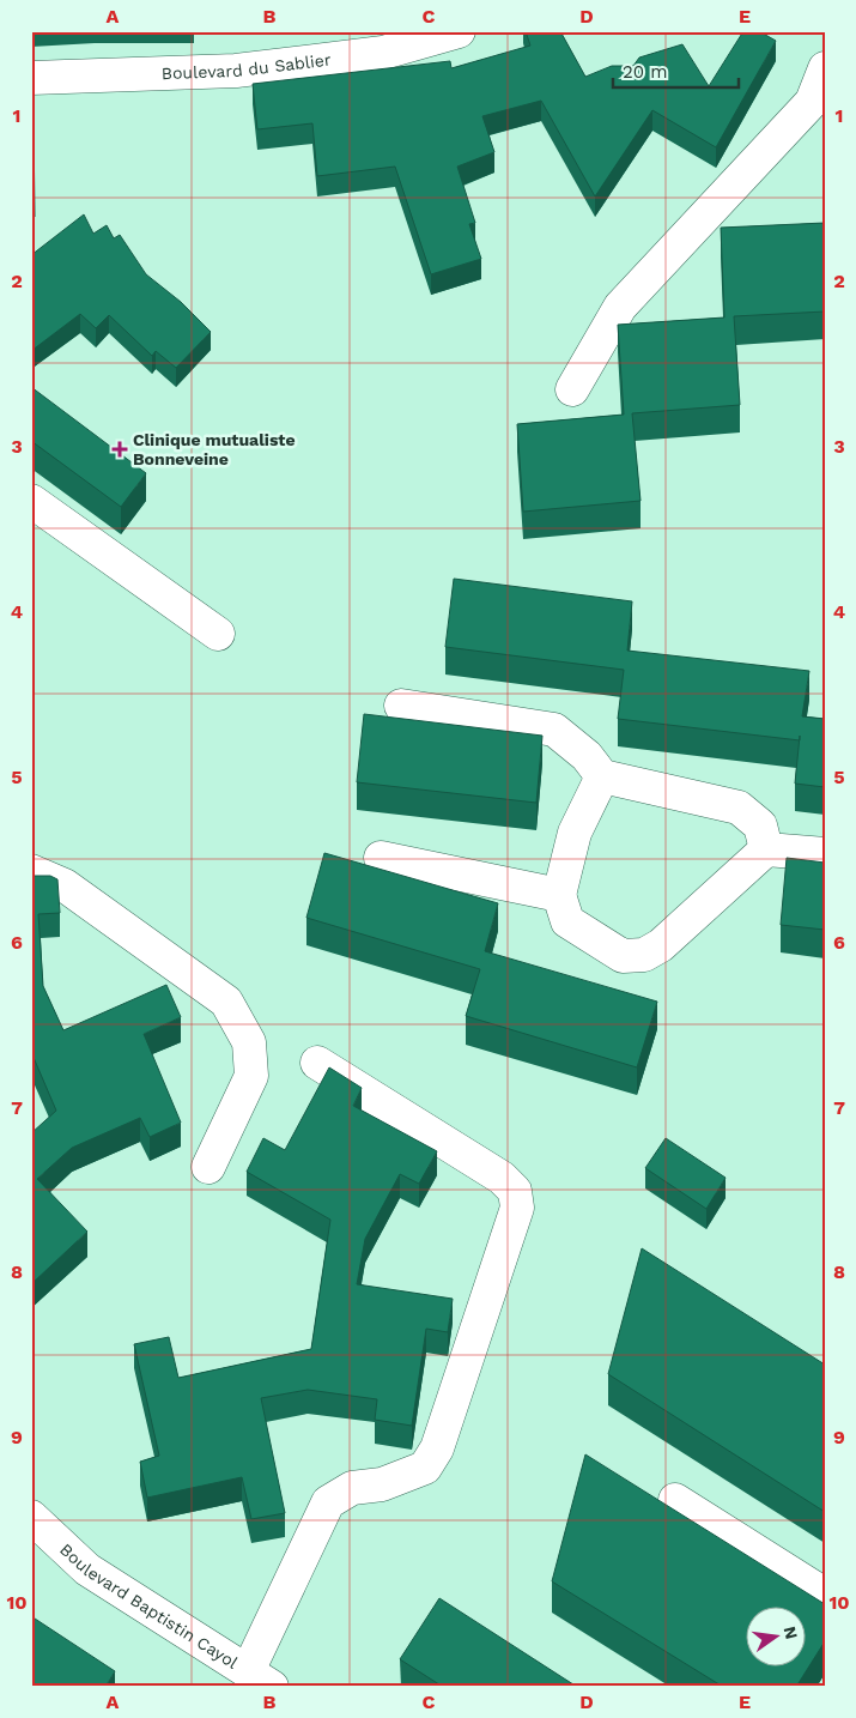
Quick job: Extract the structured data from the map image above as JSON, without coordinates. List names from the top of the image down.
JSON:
{
  "streets": {
    "street": ["Boulevard du Sablier", "Boulevard Baptistin Cayol"]
  },
  "places": {
    "health": ["Clinique mutualiste Bonneveine"]
  },
  "scale_bar": "20 m",
  "north": "right",
  "grid": {
    "columns": [
      "A",
      "B",
      "C",
      "D",
      "E"
    ],
    "rows": [
      "1",
      "2",
      "3",
      "4",
      "5",
      "6",
      "7",
      "8",
      "9",
      "10"
    ]
  }
}
